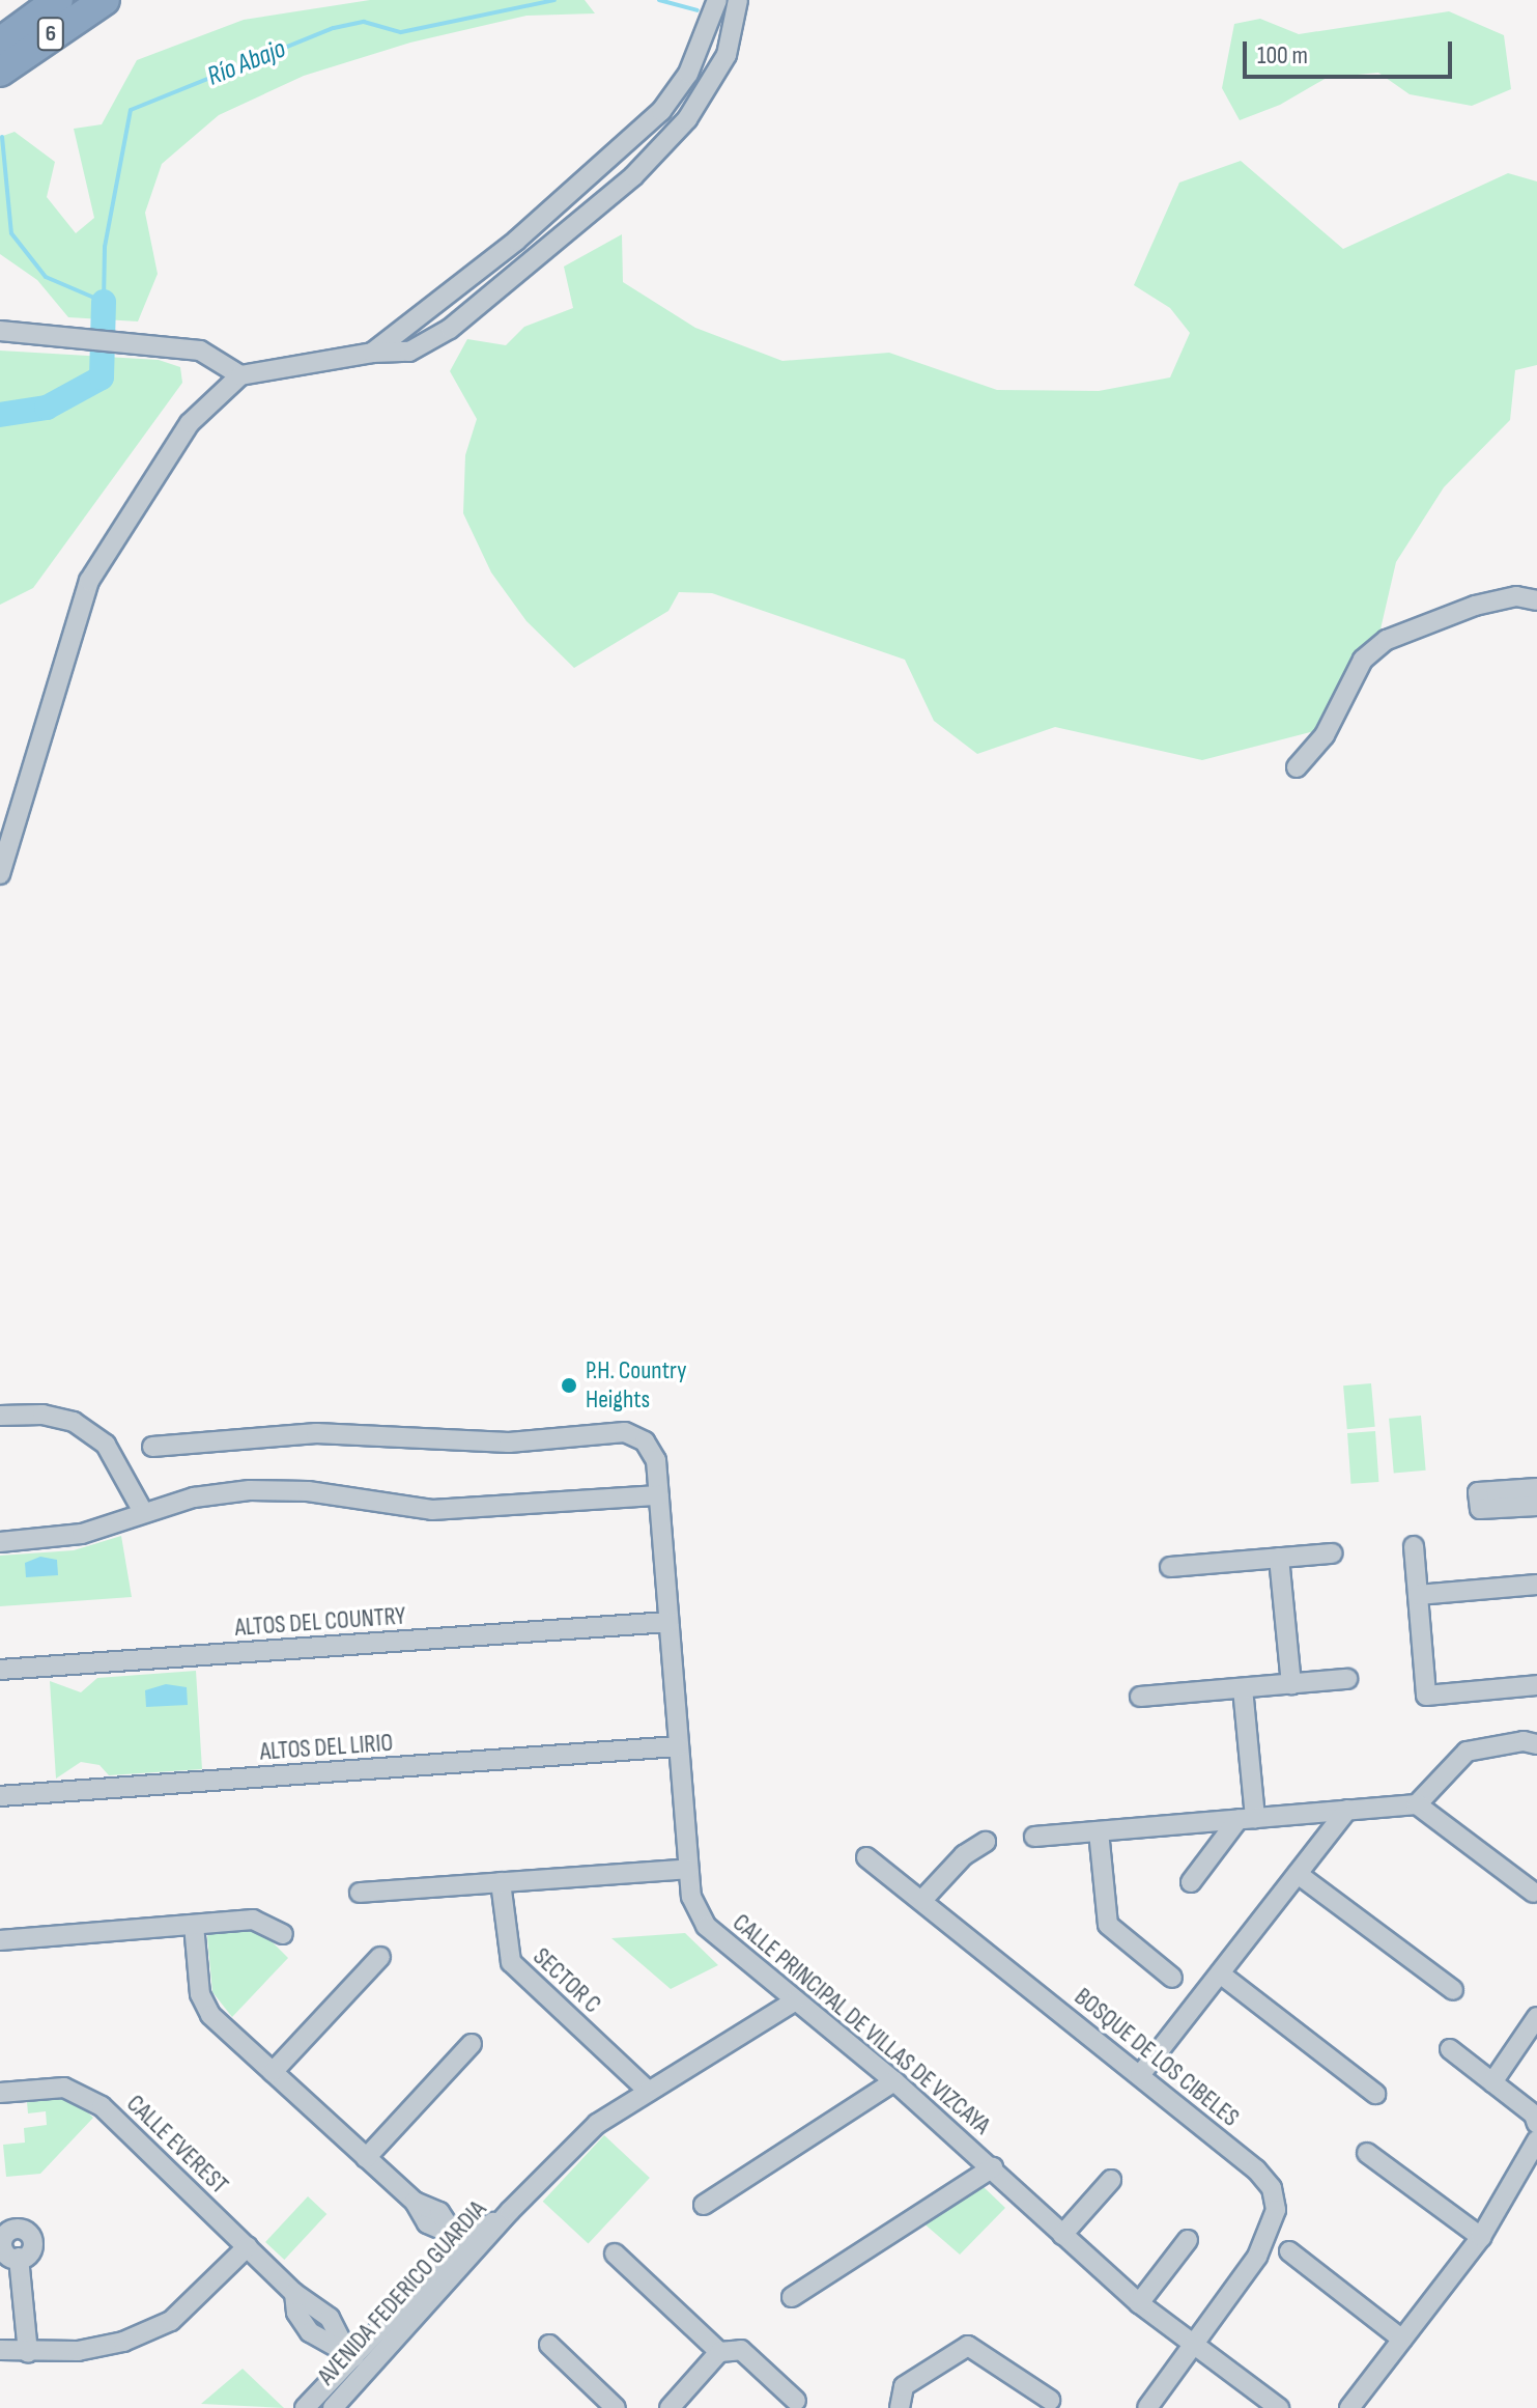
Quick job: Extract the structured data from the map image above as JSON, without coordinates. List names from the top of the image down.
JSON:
{
  "streets": {
    "highway": ["6"],
    "street": [
      "ALTOS DEL COUNTRY",
      "ALTOS DEL LIRIO",
      "SECTOR C",
      "CALLE PRINCIPAL DE VILLAS DE VIZCAYA",
      "BOSQUE DE LOS CIBELES",
      "CALLE EVEREST",
      "AVENIDA FEDERICO GUARDIA"
    ]
  },
  "crossings": [
    ["ALTOS DEL COUNTRY", "CALLE PRINCIPAL DE VILLAS DE VIZCAYA"],
    ["ALTOS DEL LIRIO", "CALLE PRINCIPAL DE VILLAS DE VIZCAYA"],
    ["SECTOR C", "AVENIDA FEDERICO GUARDIA"],
    ["CALLE PRINCIPAL DE VILLAS DE VIZCAYA", "BOSQUE DE LOS CIBELES"],
    ["CALLE PRINCIPAL DE VILLAS DE VIZCAYA", "AVENIDA FEDERICO GUARDIA"],
    ["CALLE EVEREST", "AVENIDA FEDERICO GUARDIA"]
  ],
  "water": ["Río Abajo"],
  "places": ["P.H. Country Heights"],
  "scale_bar": "100 m"
}
